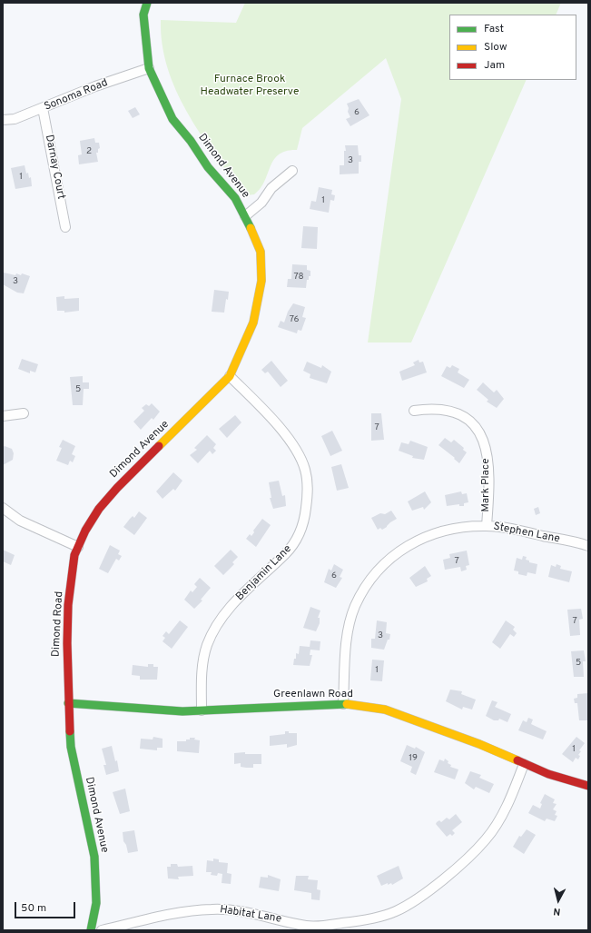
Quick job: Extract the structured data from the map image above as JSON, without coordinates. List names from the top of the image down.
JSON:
{
  "streets": {
    "street": [
      "Sonoma Road",
      "Dimond Avenue",
      "Darnay Court",
      "Mark Place",
      "Stephen Lane",
      "Benjamin Lane",
      "Dimond Road",
      "Greenlawn Road",
      "Habitat Lane"
    ]
  },
  "crossings": [
    ["Sonoma Road", "Dimond Avenue"],
    ["Sonoma Road", "Darnay Court"],
    ["Dimond Avenue", "Benjamin Lane"],
    ["Dimond Avenue", "Dimond Road"],
    ["Dimond Avenue", "Greenlawn Road"],
    ["Mark Place", "Stephen Lane"],
    ["Stephen Lane", "Greenlawn Road"],
    ["Benjamin Lane", "Greenlawn Road"],
    ["Dimond Road", "Greenlawn Road"],
    ["Greenlawn Road", "Habitat Lane"]
  ],
  "parks": ["Furnace Brook Headwater Preserve"],
  "house_numbers": [
    "6",
    "2",
    "3",
    "1",
    "1",
    "78",
    "3",
    "76",
    "5",
    "7",
    "7",
    "6",
    "7",
    "3",
    "5",
    "1",
    "1",
    "19"
  ],
  "legend": ["Fast", "Slow", "Jam"],
  "scale_bar": "50 m",
  "north": "bottom"
}
